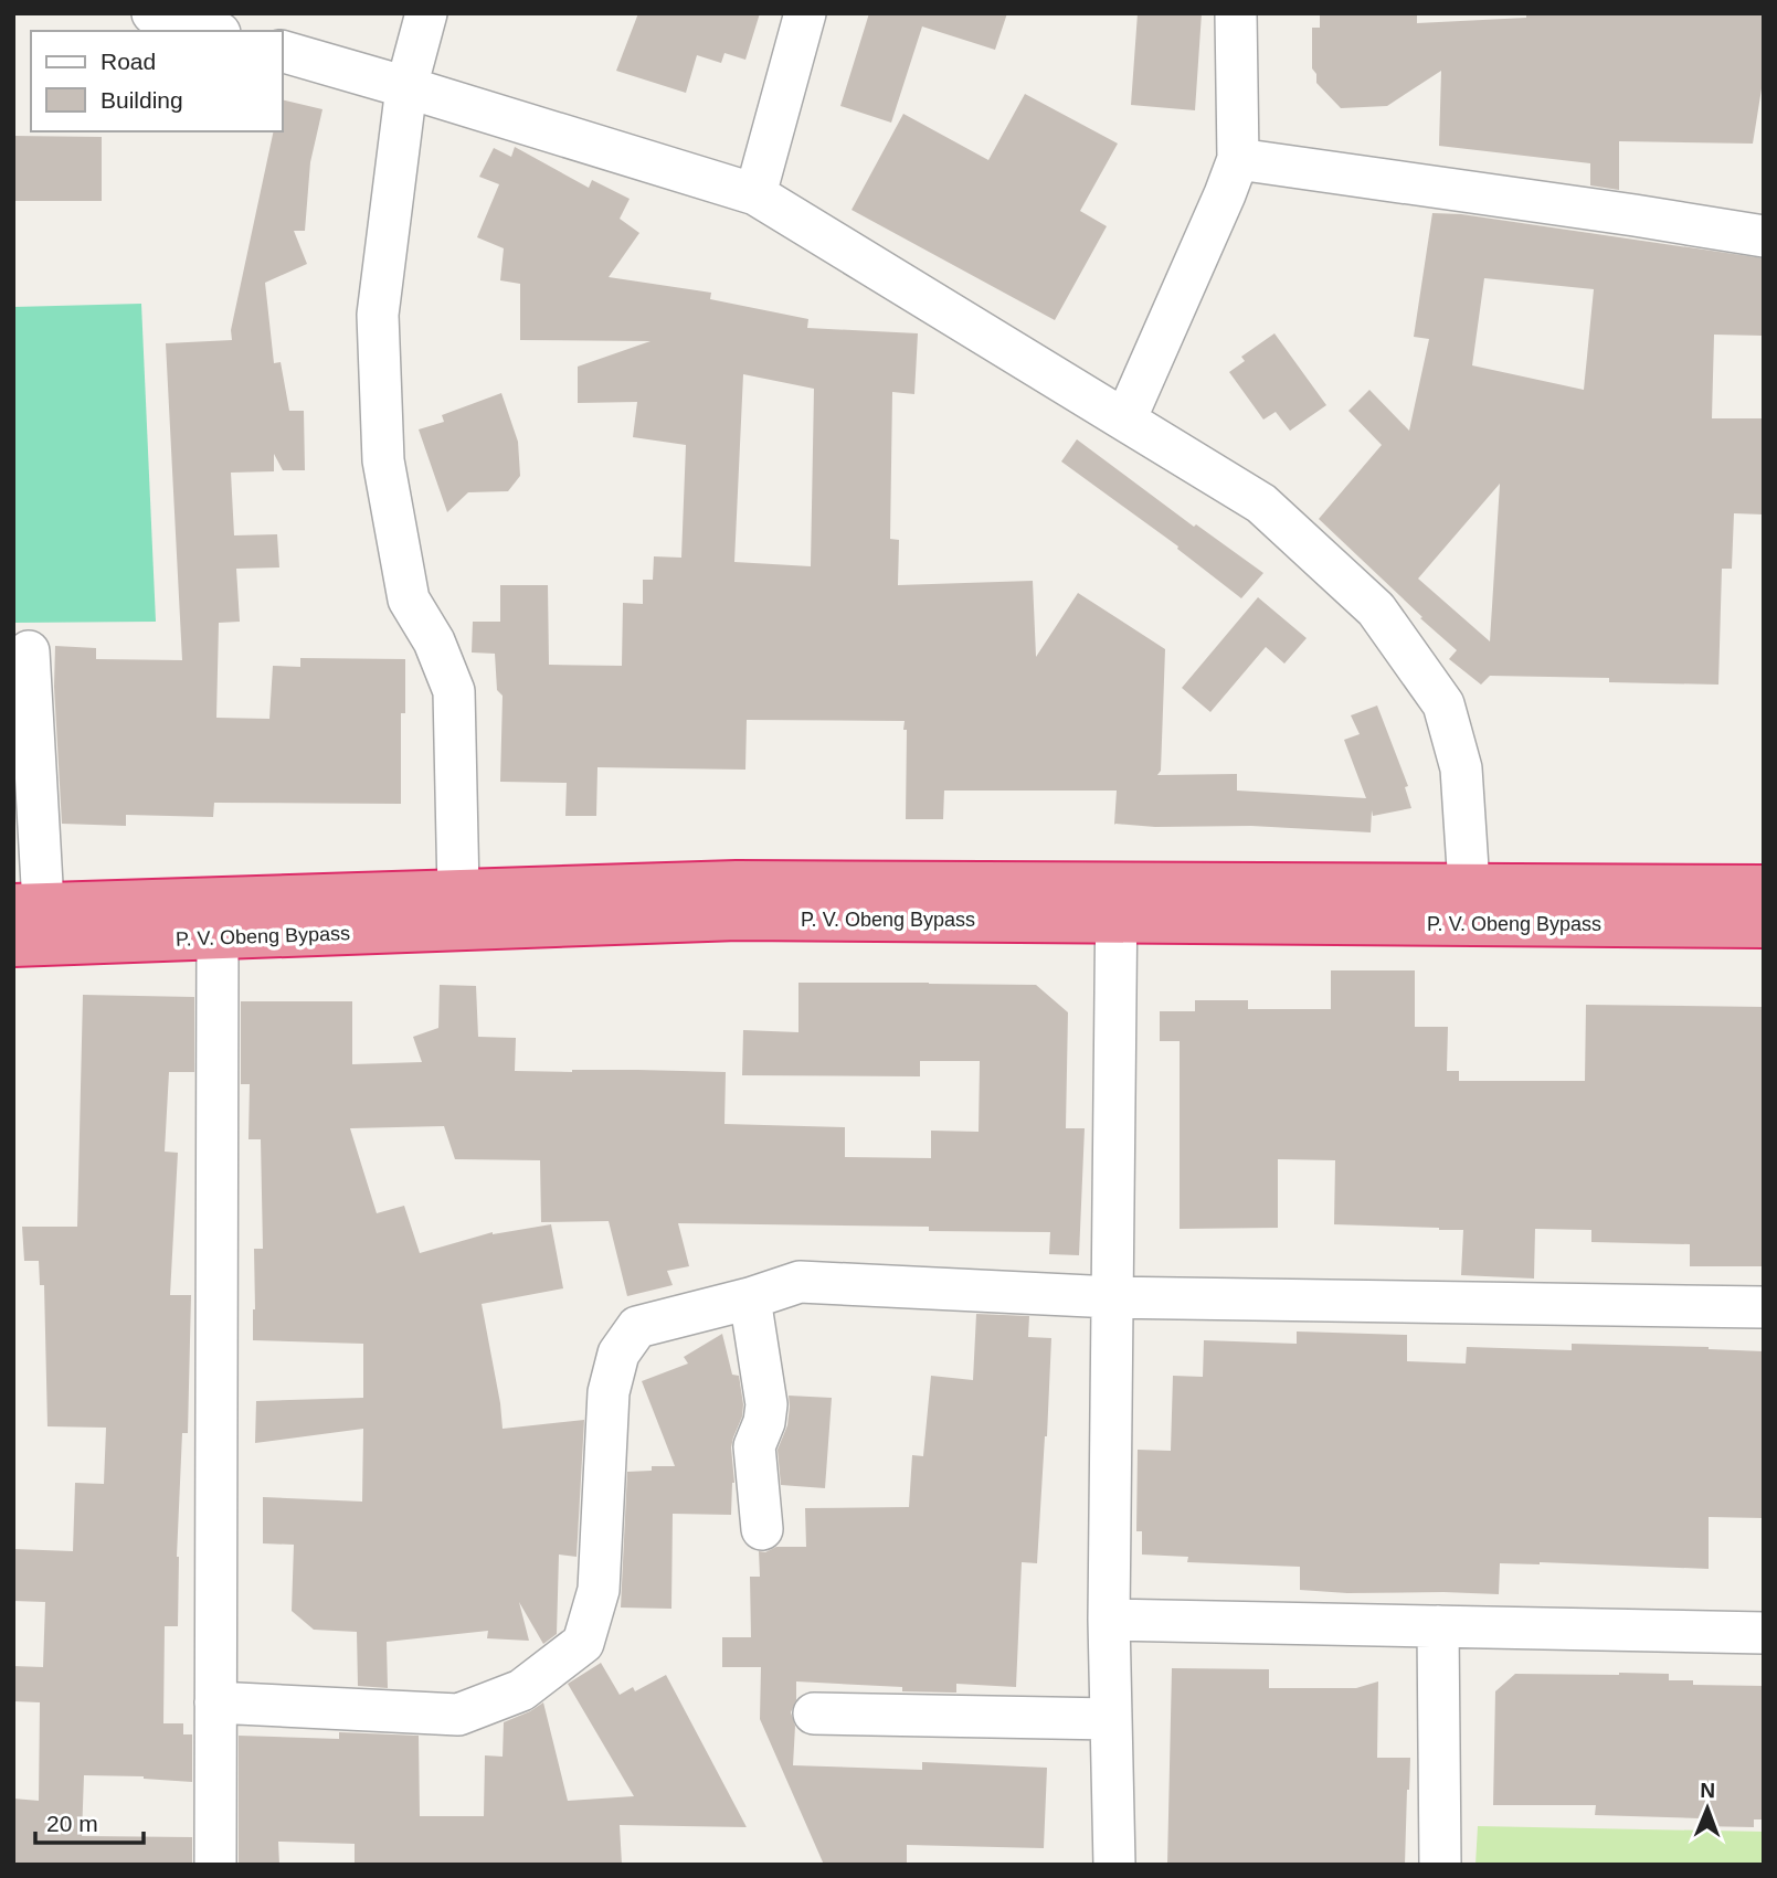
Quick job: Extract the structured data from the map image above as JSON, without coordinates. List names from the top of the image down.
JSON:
{
  "streets": {
    "highway": ["P. V. Obeng Bypass"]
  },
  "legend": ["Road", "Building"],
  "scale_bar": "20 m",
  "north": "top"
}
